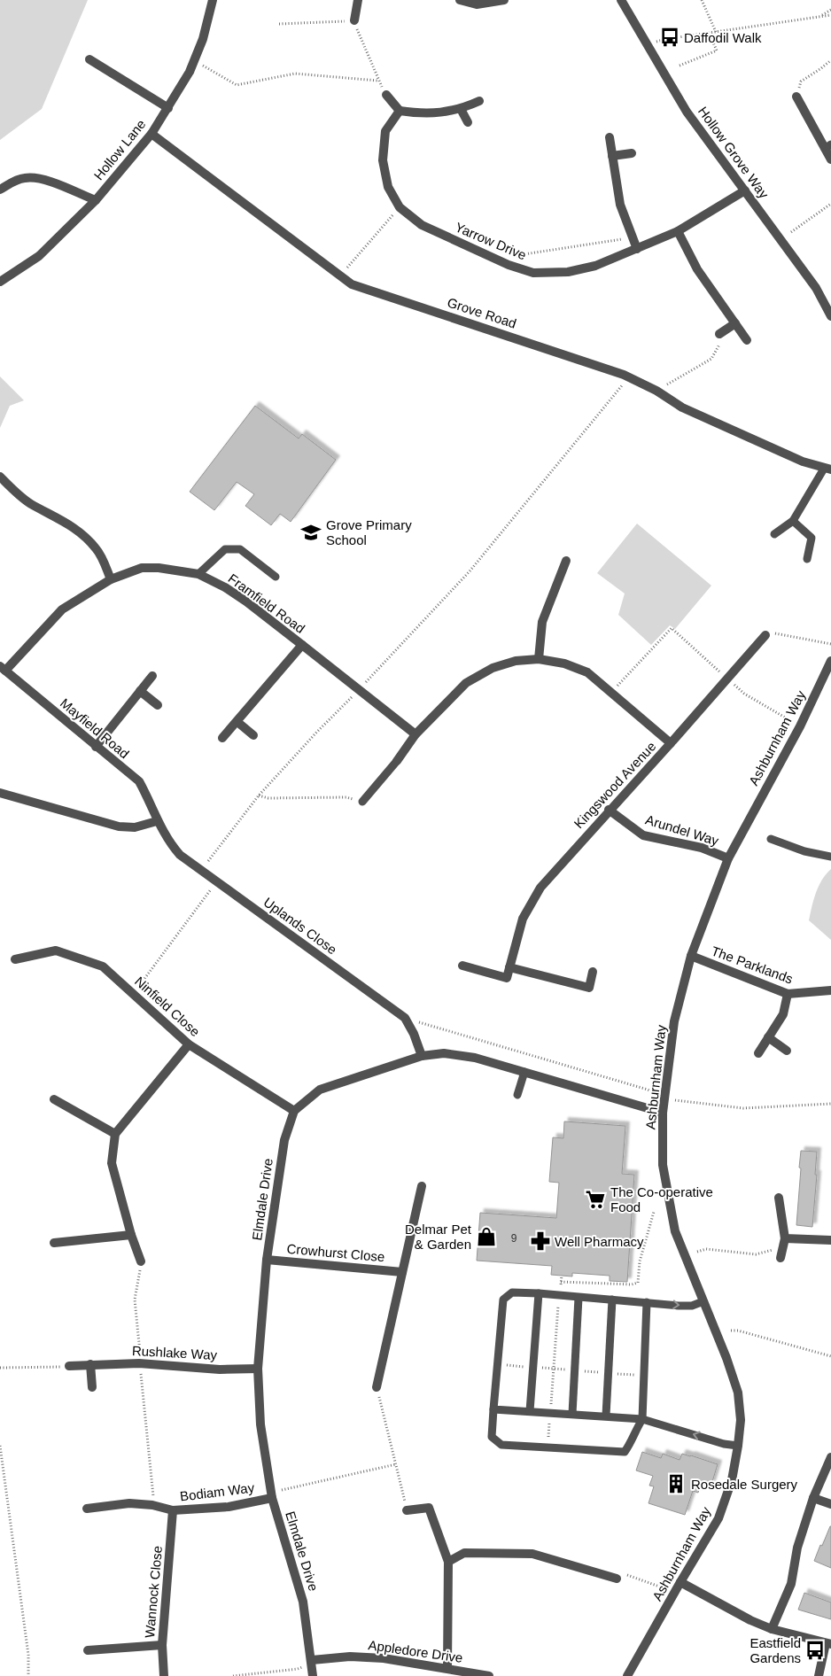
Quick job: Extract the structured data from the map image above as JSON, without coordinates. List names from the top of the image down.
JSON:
{
  "streets": {
    "street": [
      "Hollow Lane",
      "Hollow Grove Way",
      "Yarrow Drive",
      "Grove Road",
      "Framfield Road",
      "Mayfield Road",
      "Ashburnham Way",
      "Kingswood Avenue",
      "Arundel Way",
      "Uplands Close",
      "The Parklands",
      "Ninfield Close",
      "Elmdale Drive",
      "Crowhurst Close",
      "Rushlake Way",
      "Bodiam Way",
      "Wannock Close",
      "Appledore Drive"
    ]
  },
  "crossings": [
    ["Hollow Lane", "Grove Road"],
    ["Hollow Grove Way", "Yarrow Drive"],
    ["Framfield Road", "Mayfield Road"],
    ["Mayfield Road", "Uplands Close"],
    ["Ashburnham Way", "Arundel Way"],
    ["Ashburnham Way", "The Parklands"],
    ["Kingswood Avenue", "Arundel Way"],
    ["Ninfield Close", "Elmdale Drive"],
    ["Elmdale Drive", "Crowhurst Close"],
    ["Elmdale Drive", "Rushlake Way"],
    ["Elmdale Drive", "Bodiam Way"],
    ["Elmdale Drive", "Appledore Drive"],
    ["Bodiam Way", "Wannock Close"]
  ],
  "places": {
    "bus stop": ["Daffodil Walk", "Eastfield Gardens"],
    "school or university": ["Grove Primary School"],
    "supermarket": ["The Co-operative Food"],
    "shop": ["Delmar Pet & Garden"],
    "pharmacy": ["Well Pharmacy"],
    "building": ["Rosedale Surgery"]
  },
  "house_numbers": ["9"]
}
